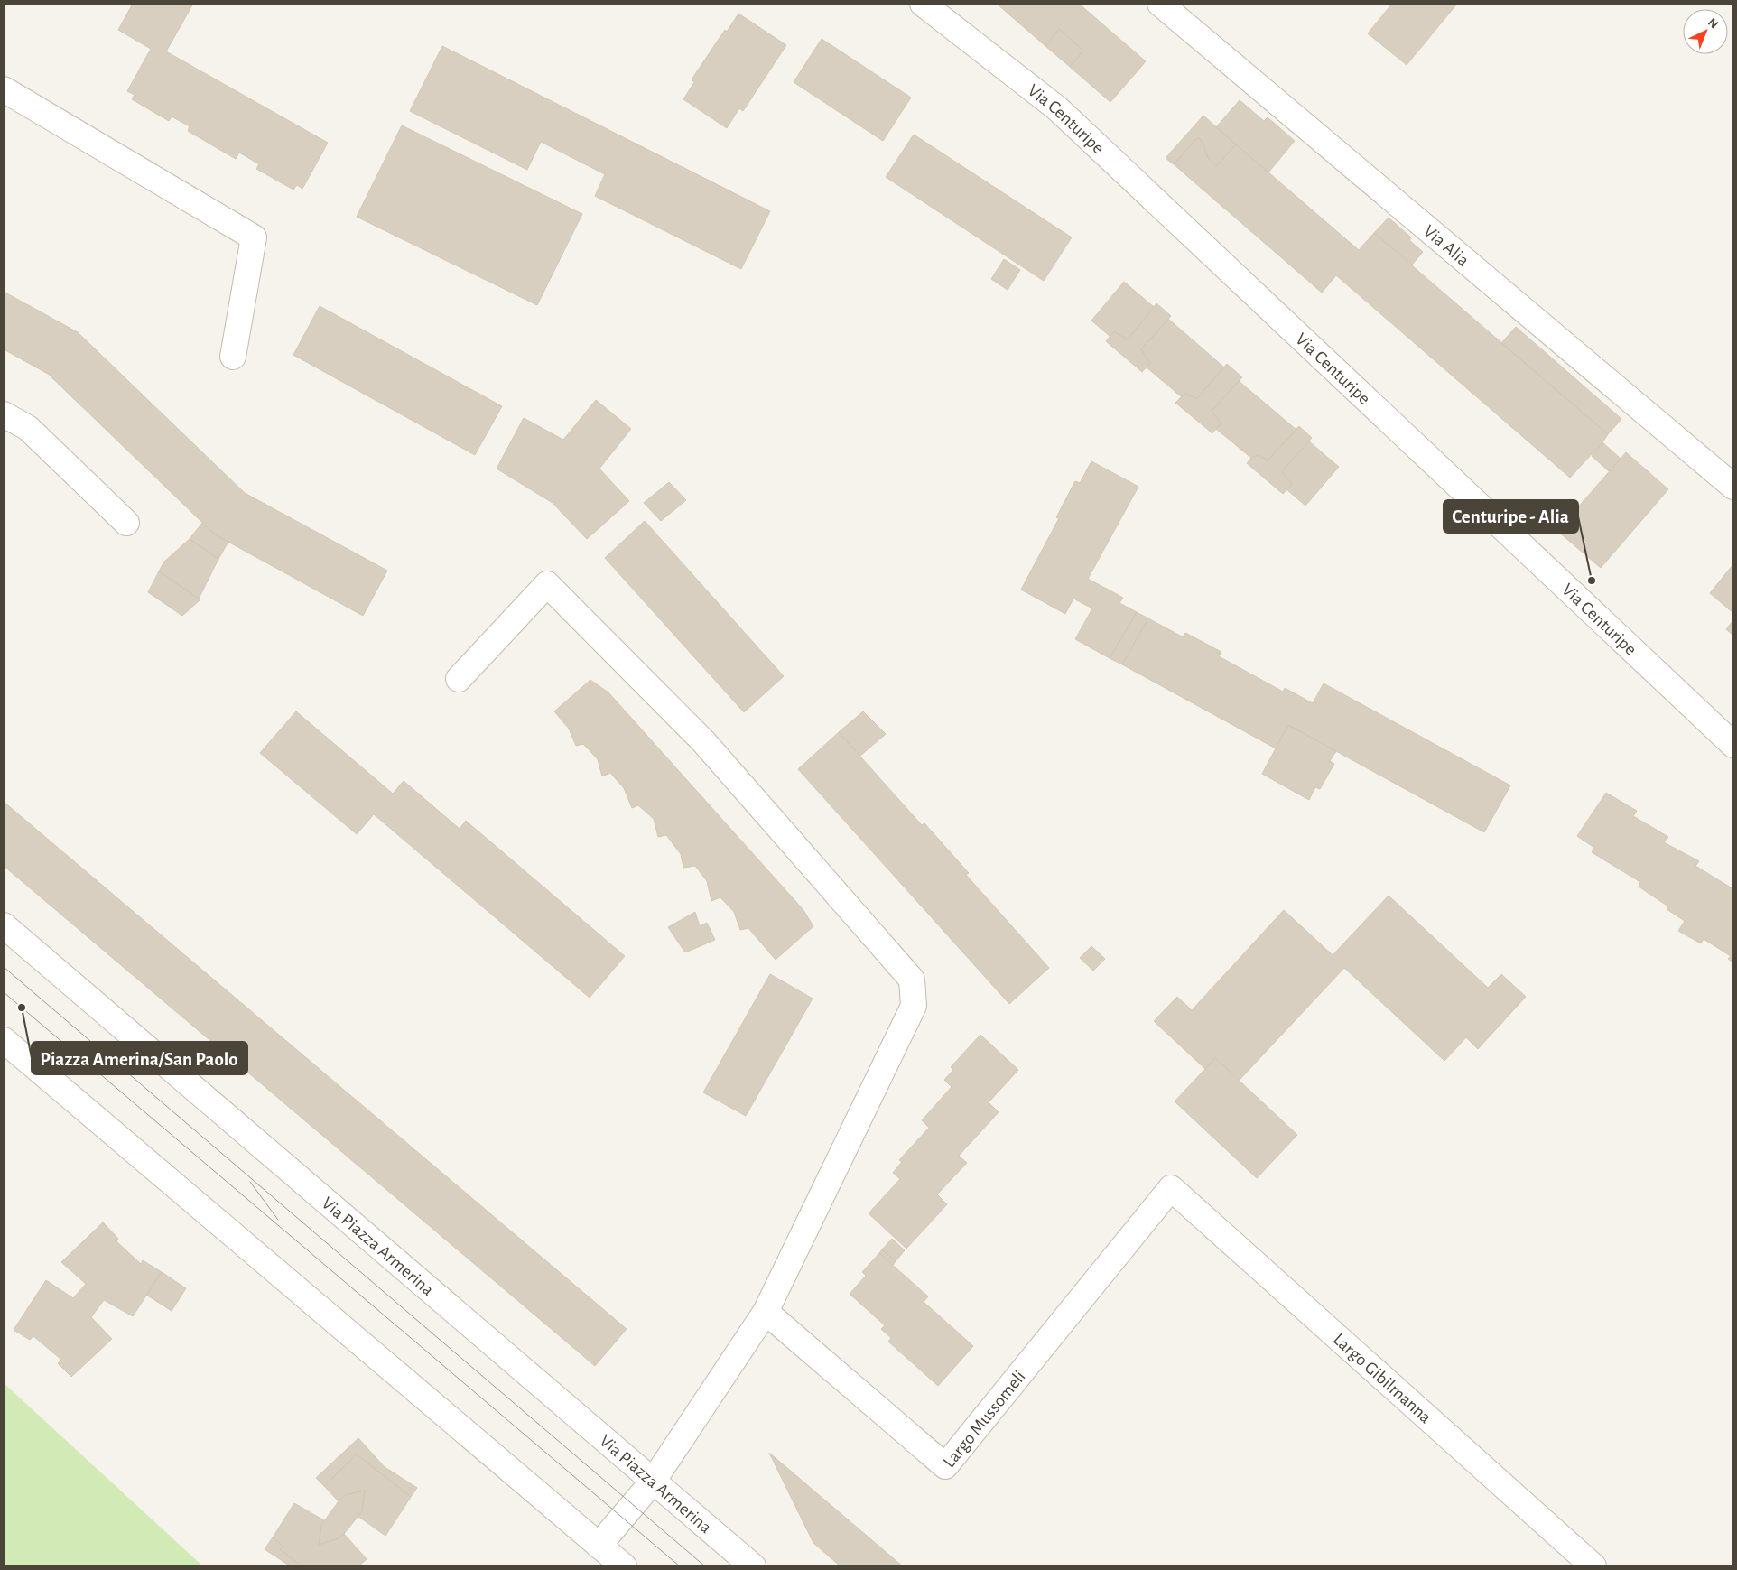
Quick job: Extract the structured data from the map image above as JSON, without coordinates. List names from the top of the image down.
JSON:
{
  "streets": {
    "street": [
      "Via Centuripe",
      "Via Alia",
      "Via Piazza Armerina",
      "Largo Gibilmanna",
      "Largo Mussomeli"
    ]
  },
  "crossings": [
    ["Largo Gibilmanna", "Largo Mussomeli"]
  ],
  "places": ["Centuripe - Alia", "Piazza Amerina/San Paolo"],
  "north": "top right"
}
